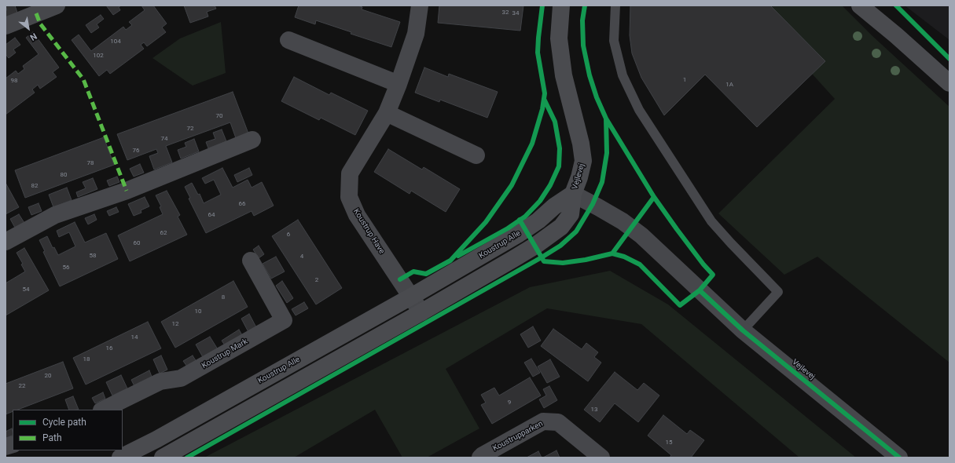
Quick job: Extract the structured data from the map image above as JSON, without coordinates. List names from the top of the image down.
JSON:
{
  "streets": {
    "street": [
      "Vejlevej",
      "Koustrup Have",
      "Koustrup Alle",
      "Koustrup Mark",
      "Koustrupparken"
    ]
  },
  "crossings": [
    ["Vejlevej", "Koustrup Alle"],
    ["Koustrup Have", "Koustrup Alle"]
  ],
  "house_numbers": [
    "32",
    "34",
    "104",
    "102",
    "1",
    "98",
    "1A",
    "70",
    "72",
    "74",
    "76",
    "78",
    "80",
    "82",
    "66",
    "64",
    "62",
    "6",
    "60",
    "58",
    "4",
    "56",
    "2",
    "54",
    "8",
    "10",
    "12",
    "14",
    "16",
    "18",
    "20",
    "22",
    "9",
    "13",
    "15"
  ],
  "legend": ["Cycle path", "Path"],
  "north": "bottom right"
}
